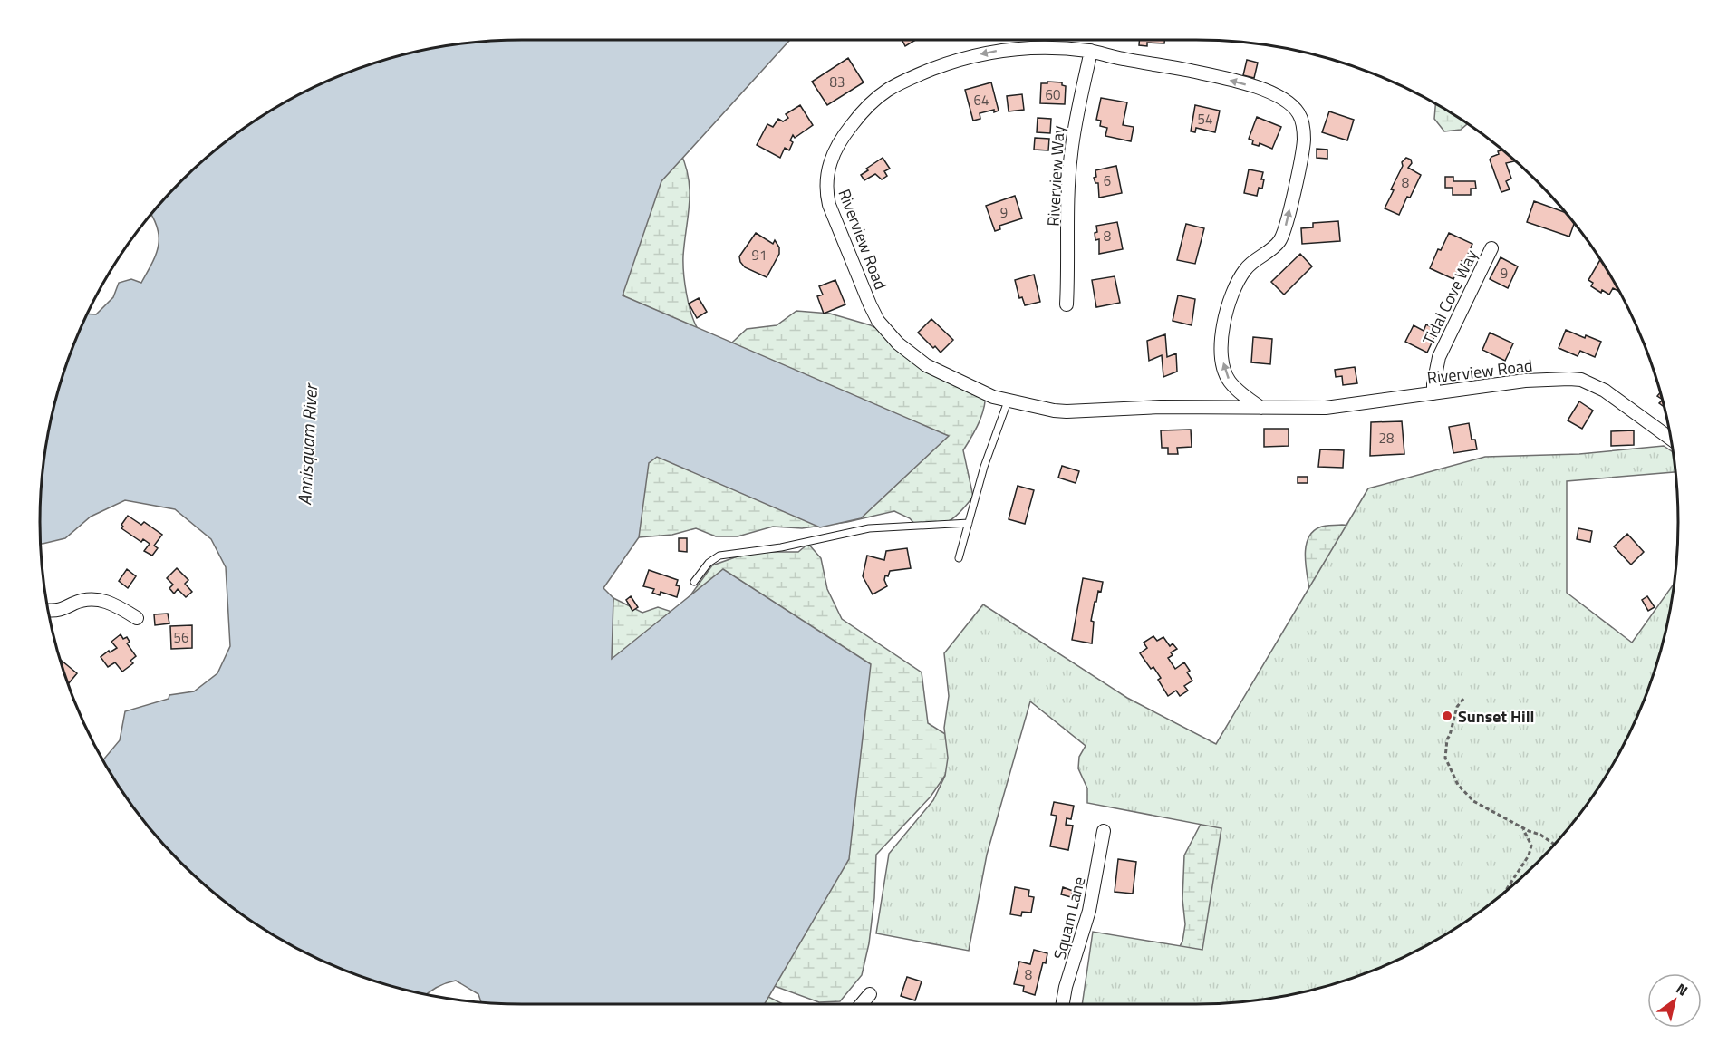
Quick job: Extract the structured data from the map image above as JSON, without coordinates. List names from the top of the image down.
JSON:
{
  "streets": {
    "street": [
      "Riverview Way",
      "Riverview Road",
      "Tidal Cove Way",
      "Squam Lane"
    ]
  },
  "crossings": [
    ["Riverview Way", "Riverview Road"],
    ["Riverview Road", "Tidal Cove Way"]
  ],
  "water": ["Annisquam River"],
  "places": ["Sunset Hill"],
  "house_numbers": [
    "83",
    "60",
    "64",
    "54",
    "6",
    "8",
    "9",
    "8",
    "91",
    "9",
    "28",
    "56",
    "8"
  ],
  "north": "top right"
}
